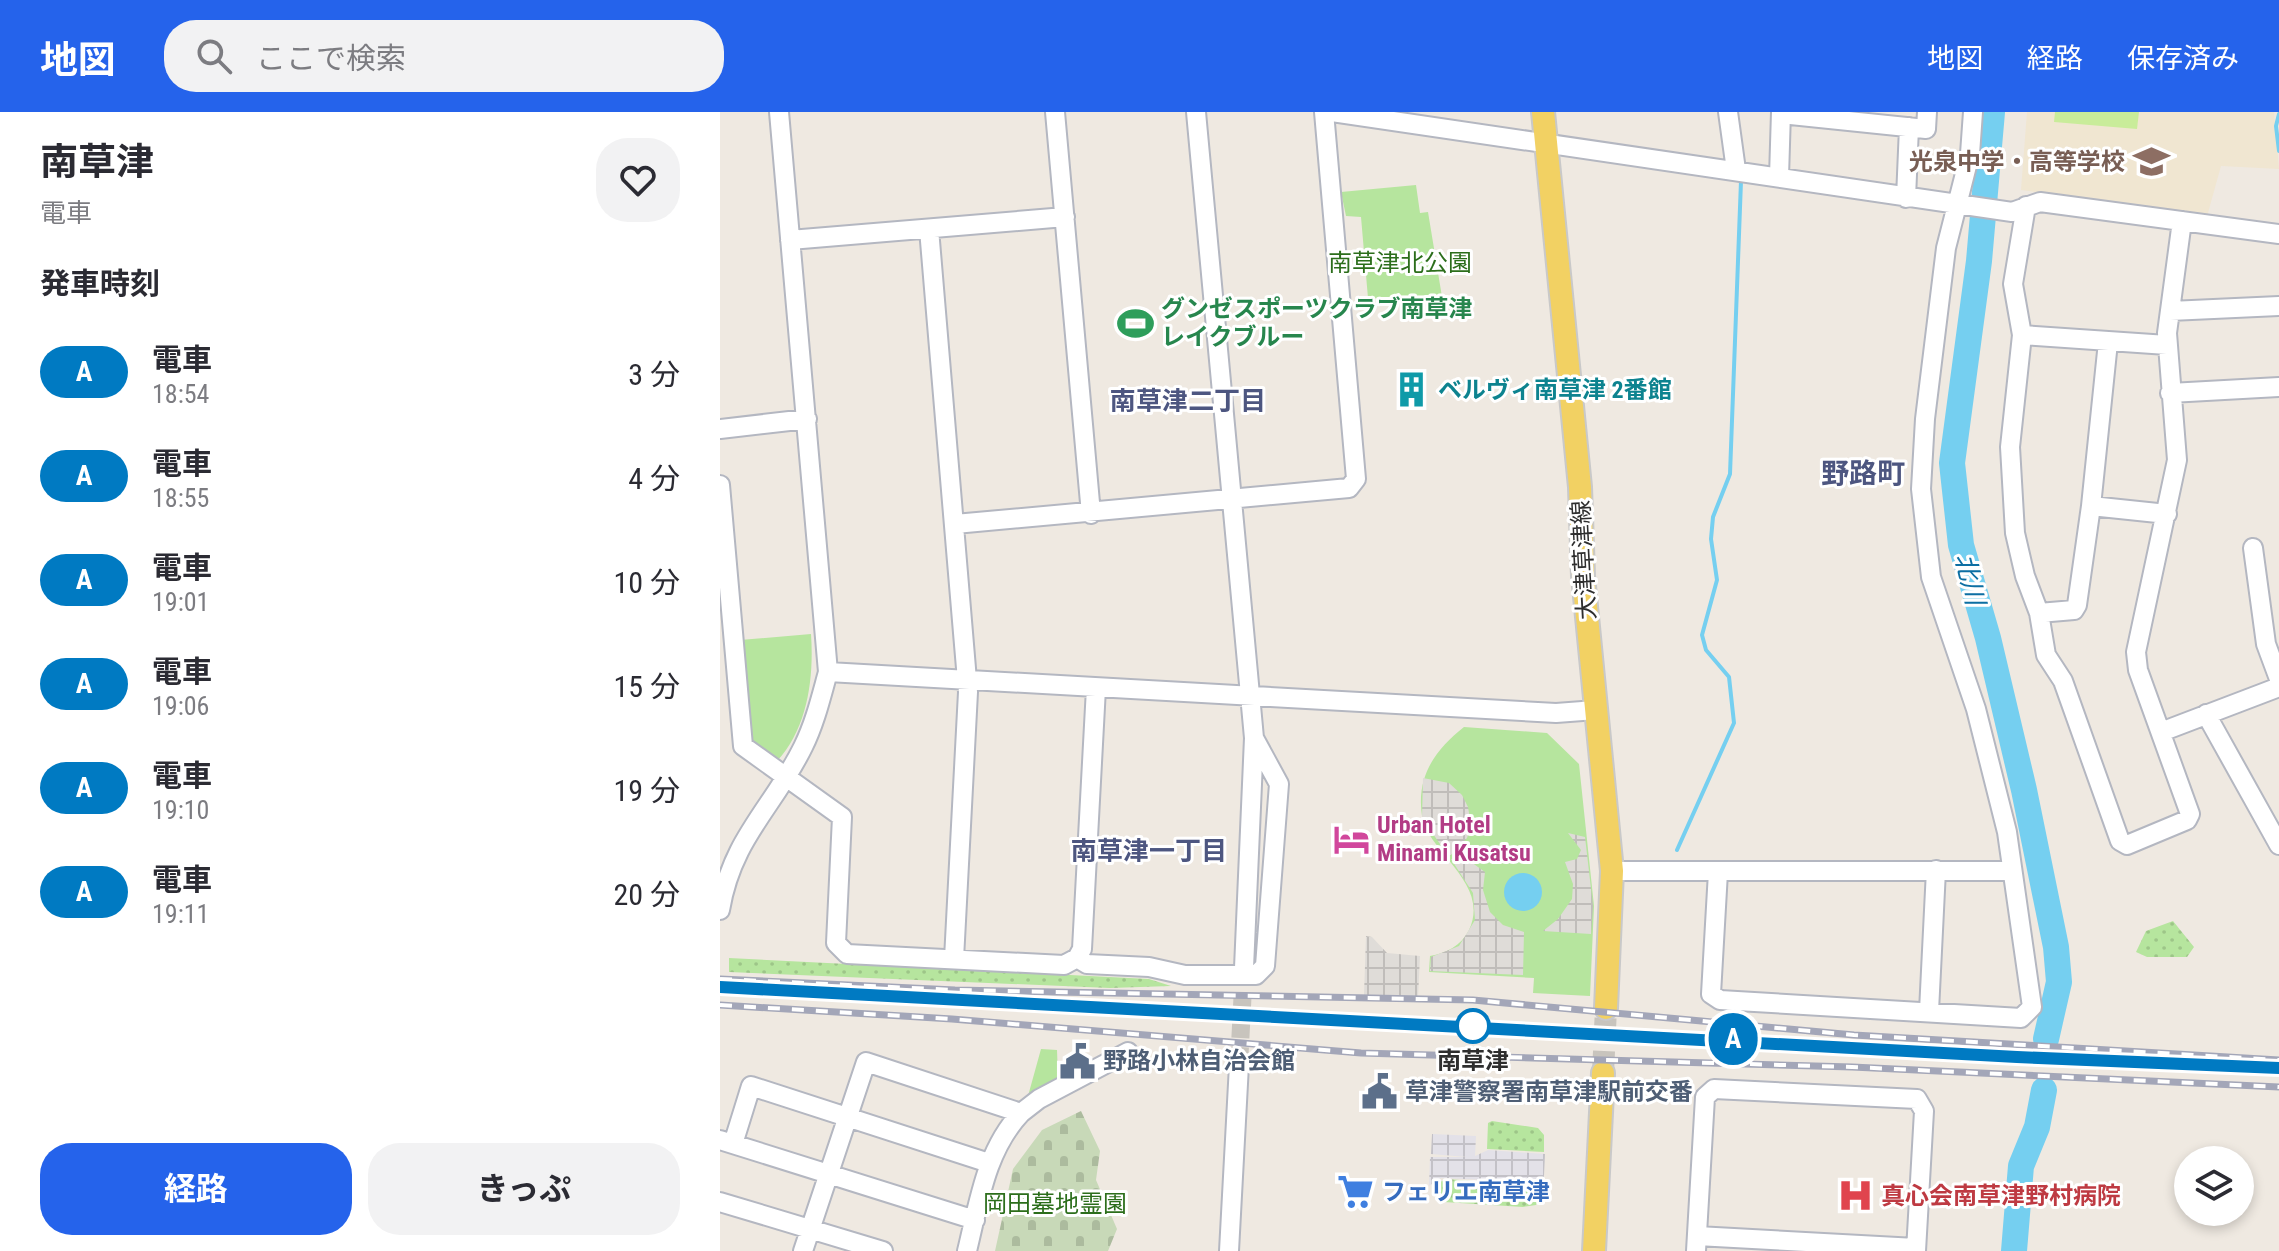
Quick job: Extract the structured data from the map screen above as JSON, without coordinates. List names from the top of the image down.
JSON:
{
  "streets": {
    "main road": ["大津草津線"]
  },
  "districts": ["南草津二丁目", "野路町", "南草津一丁目"],
  "water": ["北川"],
  "parks": ["南草津北公園", "岡田墓地霊園"],
  "places": {
    "school or university": ["光泉中学・高等学校"],
    "sports": ["グンゼスポーツクラブ南草津 レイクブルー"],
    "building": ["ベルヴィ南草津 2番館"],
    "hotel": ["Urban Hotel Minami Kusatsu"],
    "other": ["南草津"],
    "public building": ["野路小林自治会館", "草津警察署南草津駅前交番"],
    "supermarket": ["フェリエ南草津"],
    "hospital": ["真心会南草津野村病院"]
  },
  "page": {
    "header": "地図",
    "search": "ここで検索",
    "nav": ["地図", "経路", "保存済み"],
    "heading": [
      ["南草津", "電車"],
      "発車時刻"
    ],
    "on_map": "A",
    "list": [
      {
        "mark": "A",
        "name": "電車",
        "note": "18:54",
        "value": "3 分"
      },
      {
        "mark": "A",
        "name": "電車",
        "note": "18:55",
        "value": "4 分"
      },
      {
        "mark": "A",
        "name": "電車",
        "note": "19:01",
        "value": "10 分"
      },
      {
        "mark": "A",
        "name": "電車",
        "note": "19:06",
        "value": "15 分"
      },
      {
        "mark": "A",
        "name": "電車",
        "note": "19:10",
        "value": "19 分"
      },
      {
        "mark": "A",
        "name": "電車",
        "note": "19:11",
        "value": "20 分"
      }
    ],
    "buttons": ["経路", "きっぷ"]
  }
}
